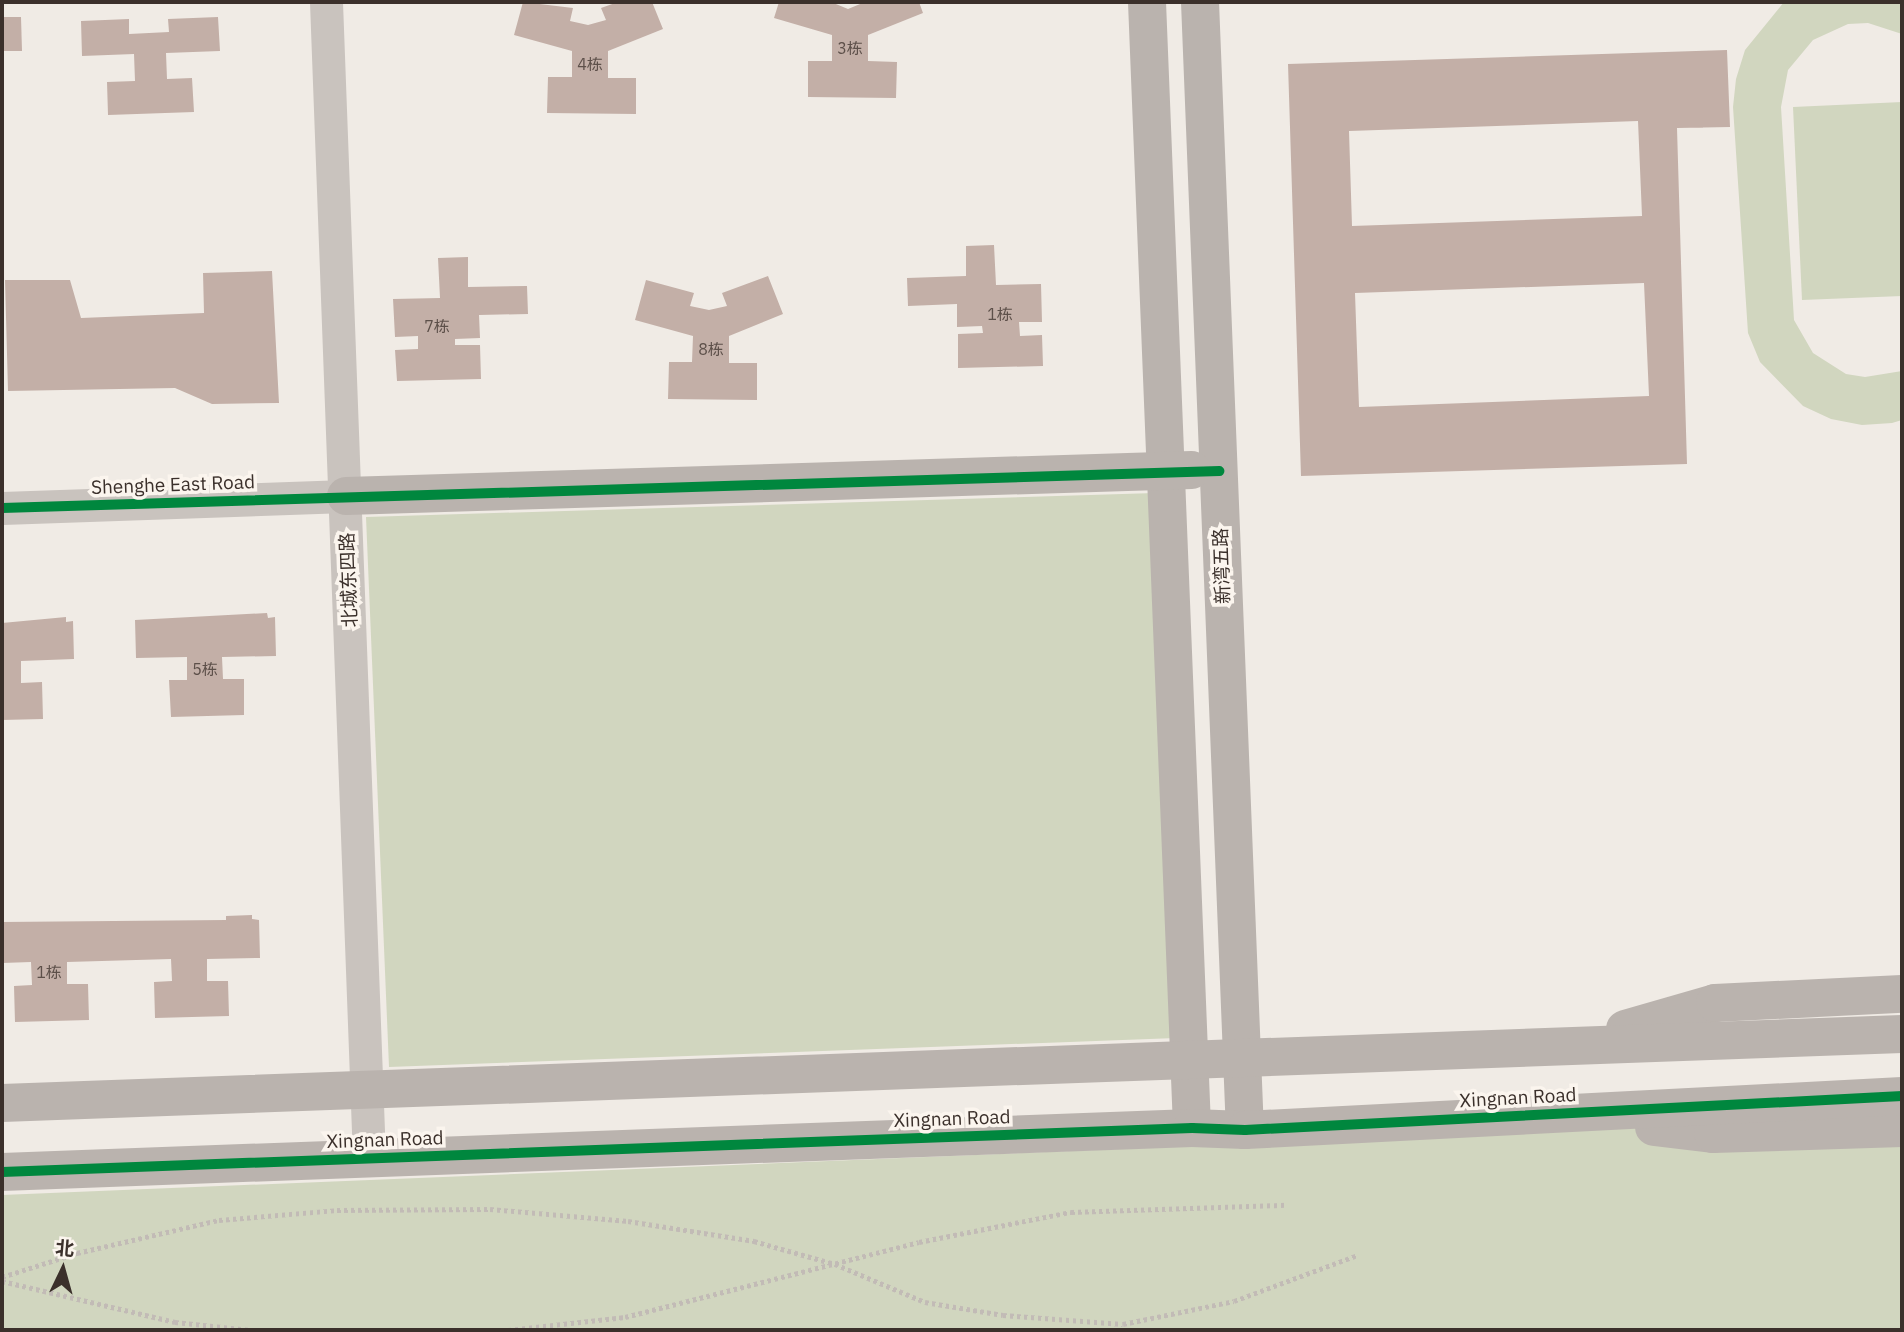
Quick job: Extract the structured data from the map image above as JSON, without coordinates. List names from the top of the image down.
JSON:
{
  "streets": {
    "street": [
      "Shenghe East Road",
      "新湾五路",
      "北城东四路",
      "Xingnan Road"
    ]
  },
  "crossings": [
    ["Shenghe East Road", "北城东四路"],
    ["新湾五路", "Xingnan Road"],
    ["北城东四路", "Xingnan Road"]
  ],
  "house_numbers": [
    "3栋",
    "4栋",
    "1栋",
    "7栋",
    "8栋",
    "5栋",
    "1栋"
  ],
  "north": "top"
}
